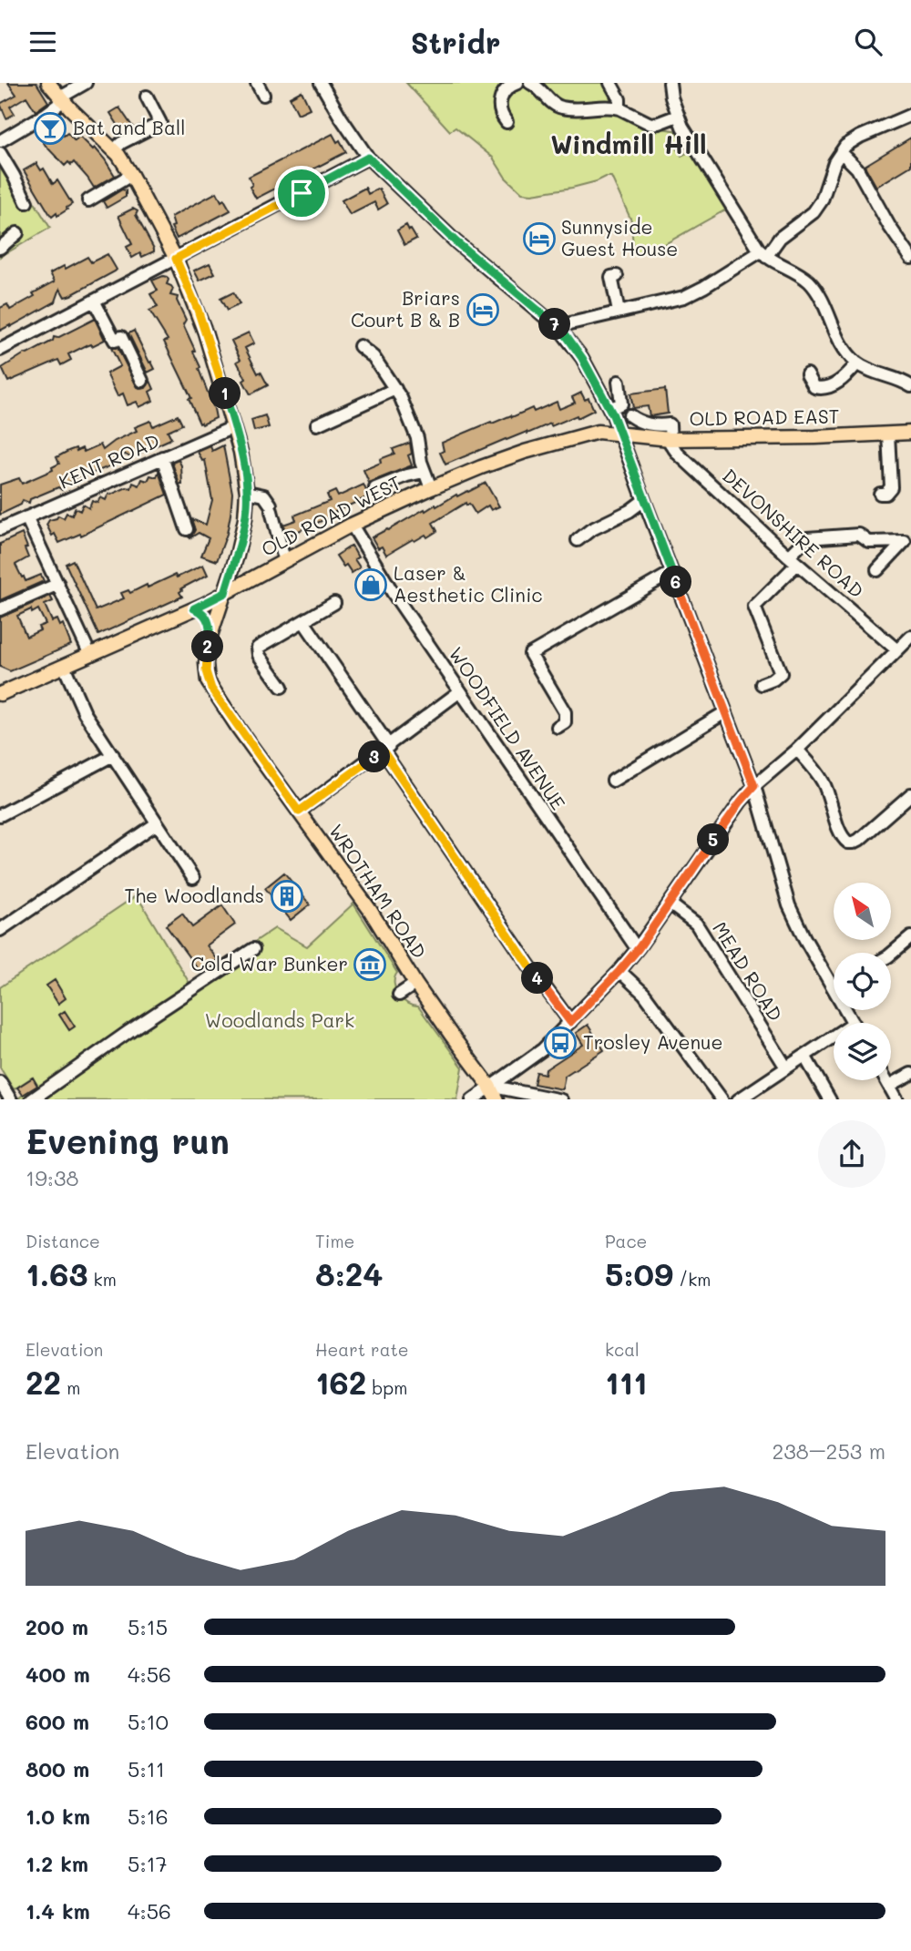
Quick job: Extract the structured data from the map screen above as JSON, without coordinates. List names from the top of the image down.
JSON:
{
  "streets": {
    "main road": ["OLD ROAD EAST", "OLD ROAD WEST", "WROTHAM ROAD"],
    "street": [
      "KENT ROAD",
      "DEVONSHIRE ROAD",
      "WOODFIELD AVENUE",
      "MEAD ROAD"
    ]
  },
  "crossings": [
    ["OLD ROAD EAST", "OLD ROAD WEST"],
    ["OLD ROAD EAST", "DEVONSHIRE ROAD"],
    ["KENT ROAD", "WROTHAM ROAD"],
    ["OLD ROAD WEST", "WOODFIELD AVENUE"],
    ["OLD ROAD WEST", "WROTHAM ROAD"]
  ],
  "districts": ["Windmill Hill"],
  "parks": ["Woodlands Park"],
  "places": {
    "bar": ["Bat and Ball"],
    "hotel": ["Sunnyside Guest House", "Briars Court B & B"],
    "shop": ["Laser & Aesthetic Clinic"],
    "building": ["The Woodlands"],
    "museum": ["Cold War Bunker"],
    "bus stop": ["Trosley Avenue"]
  },
  "north": "top left",
  "page": {
    "header": "Stridr",
    "pins": [
      "7",
      "1",
      "6",
      "2",
      "3",
      "5",
      "4"
    ],
    "heading": ["Evening run", "19:38"],
    "stats": [
      ["Distance", "1.63 km"],
      ["Time", "8:24"],
      ["Pace", "5:09 /km"],
      ["Elevation", "22 m"],
      ["Heart rate", "162 bpm"],
      ["kcal", "111"]
    ],
    "chart": ["Elevation", "238–253 m"],
    "list": [
      {
        "name": "200 m",
        "note": "5:15"
      },
      {
        "name": "400 m",
        "note": "4:56"
      },
      {
        "name": "600 m",
        "note": "5:10"
      },
      {
        "name": "800 m",
        "note": "5:11"
      },
      {
        "name": "1.0 km",
        "note": "5:16"
      },
      {
        "name": "1.2 km",
        "note": "5:17"
      },
      {
        "name": "1.4 km",
        "note": "4:56"
      }
    ]
  }
}
